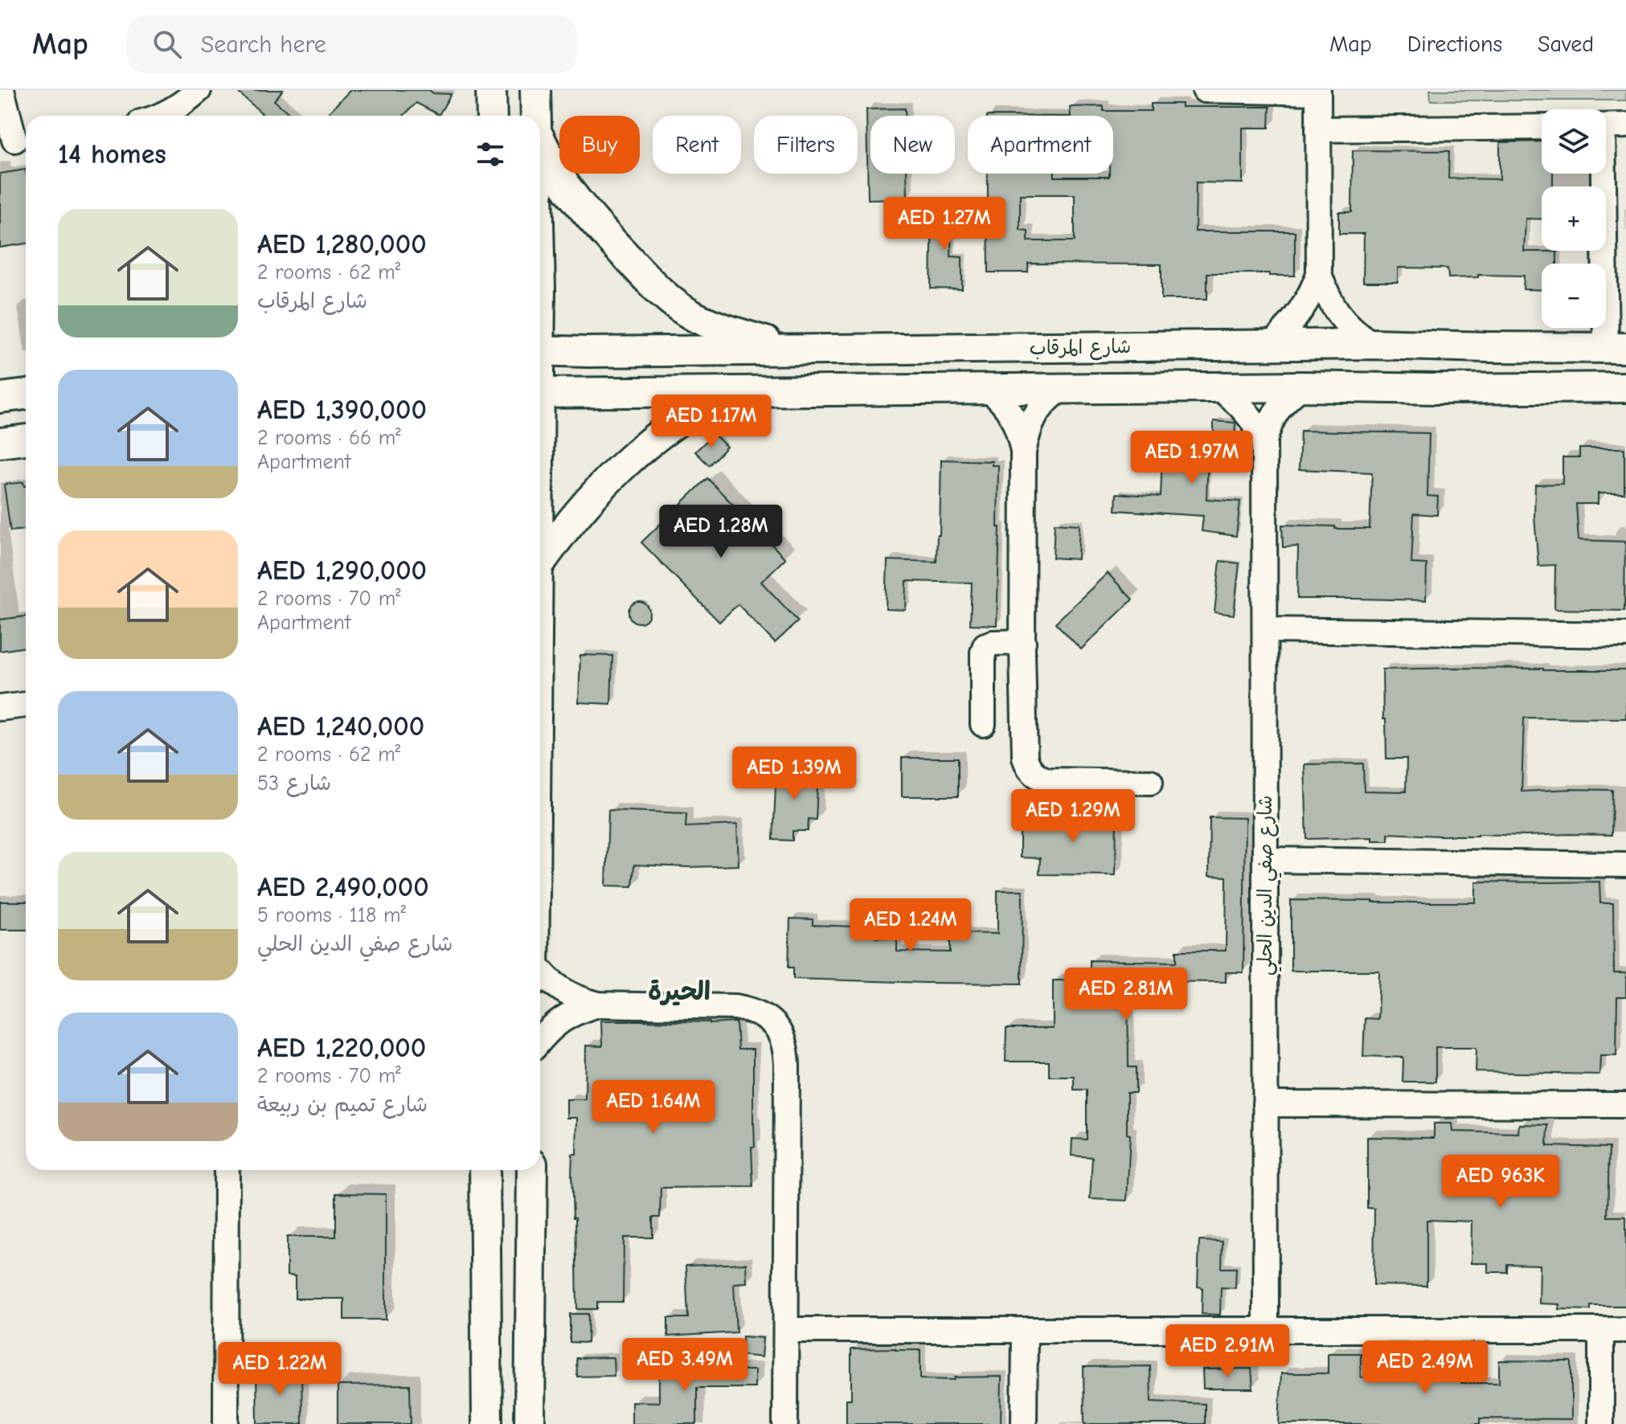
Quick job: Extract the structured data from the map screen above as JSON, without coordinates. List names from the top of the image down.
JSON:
{
  "streets": {
    "main road": ["شارع المرقاب"],
    "street": ["شارع صفي الدين الحلي"]
  },
  "districts": ["الحيرة"],
  "page": {
    "header": "Map",
    "search": "Search here",
    "nav": ["Map", "Directions", "Saved"],
    "map_buttons": ["+", "−"],
    "chip": [
      "Buy",
      "Rent",
      "Filters",
      "New",
      "Apartment"
    ],
    "heading": "14 homes",
    "list": [
      {
        "name": "AED 1,280,000",
        "note": "2 rooms · 62 m² · شارع المرقاب"
      },
      {
        "name": "AED 1,390,000",
        "note": "2 rooms · 66 m² · Apartment"
      },
      {
        "name": "AED 1,290,000",
        "note": "2 rooms · 70 m² · Apartment"
      },
      {
        "name": "AED 1,240,000",
        "note": "2 rooms · 62 m² · شارع 53"
      },
      {
        "name": "AED 2,490,000",
        "note": "5 rooms · 118 m² · شارع صفي الدين الحلي"
      },
      {
        "name": "AED 1,220,000",
        "note": "2 rooms · 70 m² · شارع تميم بن ربيعة"
      }
    ],
    "price": [
      "AED 1.27M",
      "AED 1.17M",
      "AED 1.97M",
      "AED 1.28M",
      "AED 1.39M",
      "AED 1.29M",
      "AED 1.24M",
      "AED 2.81M",
      "AED 1.64M",
      "AED 963K",
      "AED 2.91M",
      "AED 3.49M",
      "AED 2.49M",
      "AED 1.22M"
    ]
  }
}
